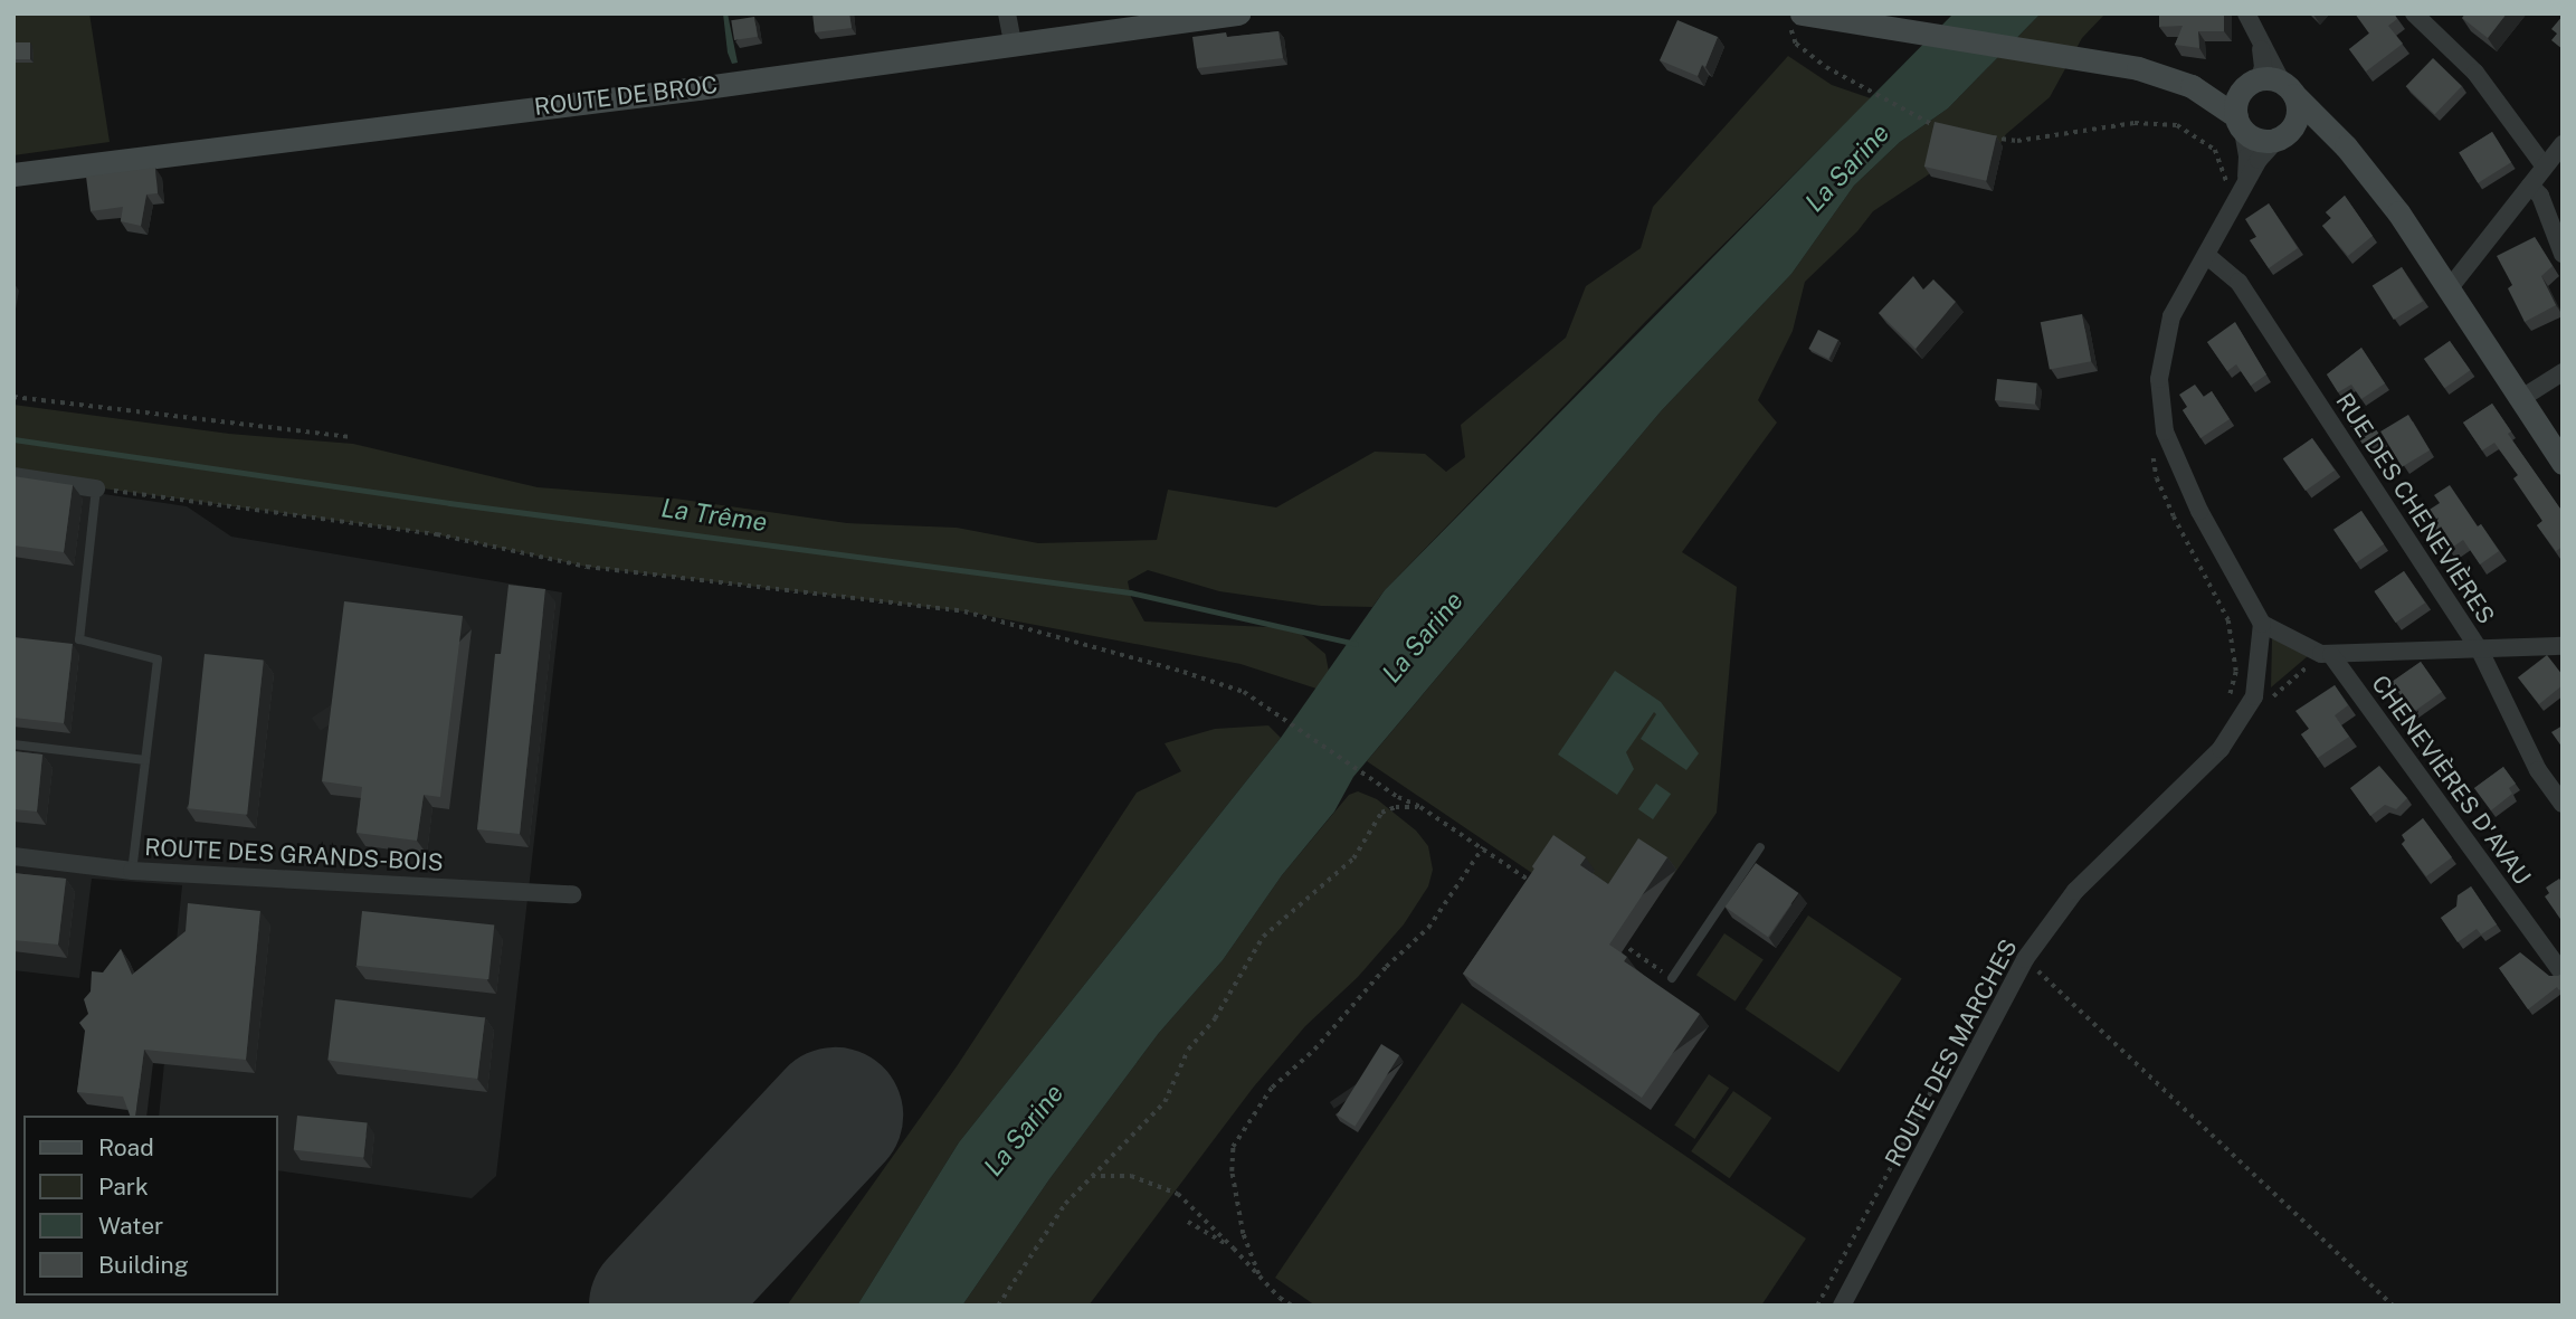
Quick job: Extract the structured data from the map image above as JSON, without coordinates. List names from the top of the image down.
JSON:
{
  "streets": {
    "main road": ["ROUTE DE BROC"],
    "street": [
      "RUE DES CHENEVIÈRES",
      "CHENEVIÈRES D'AVAU",
      "ROUTE DES GRANDS-BOIS",
      "ROUTE DES MARCHES"
    ]
  },
  "water": ["La Sarine", "La Trême"],
  "legend": [
    "Road",
    "Park",
    "Water",
    "Building"
  ]
}
